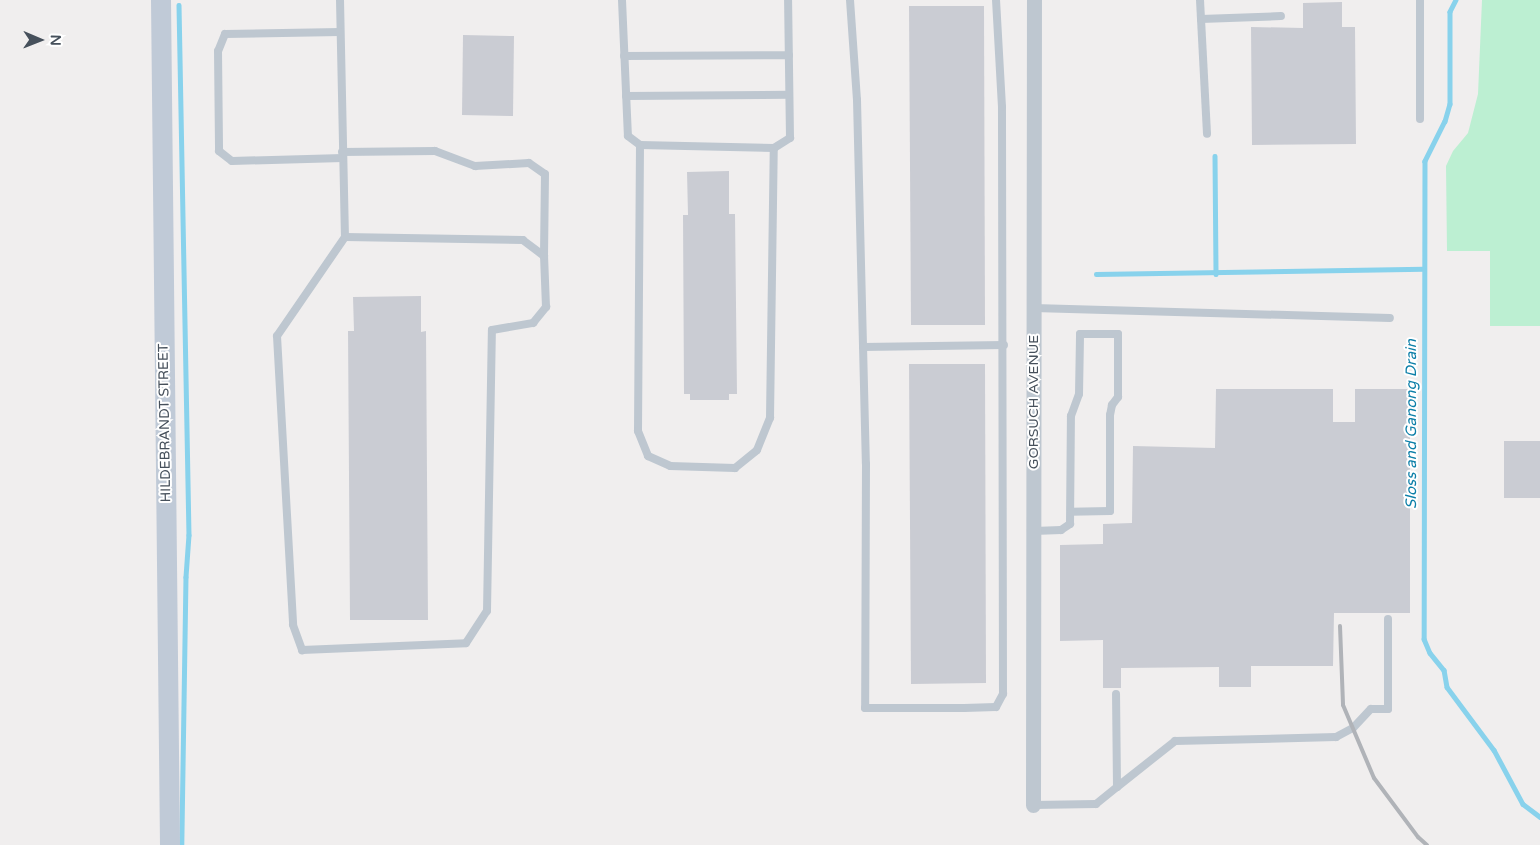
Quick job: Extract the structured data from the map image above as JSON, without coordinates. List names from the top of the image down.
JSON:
{
  "streets": {
    "street": ["GORSUCH AVENUE", "HILDEBRANDT STREET"]
  },
  "water": ["Sloss and Ganong Drain"],
  "north": "right"
}
